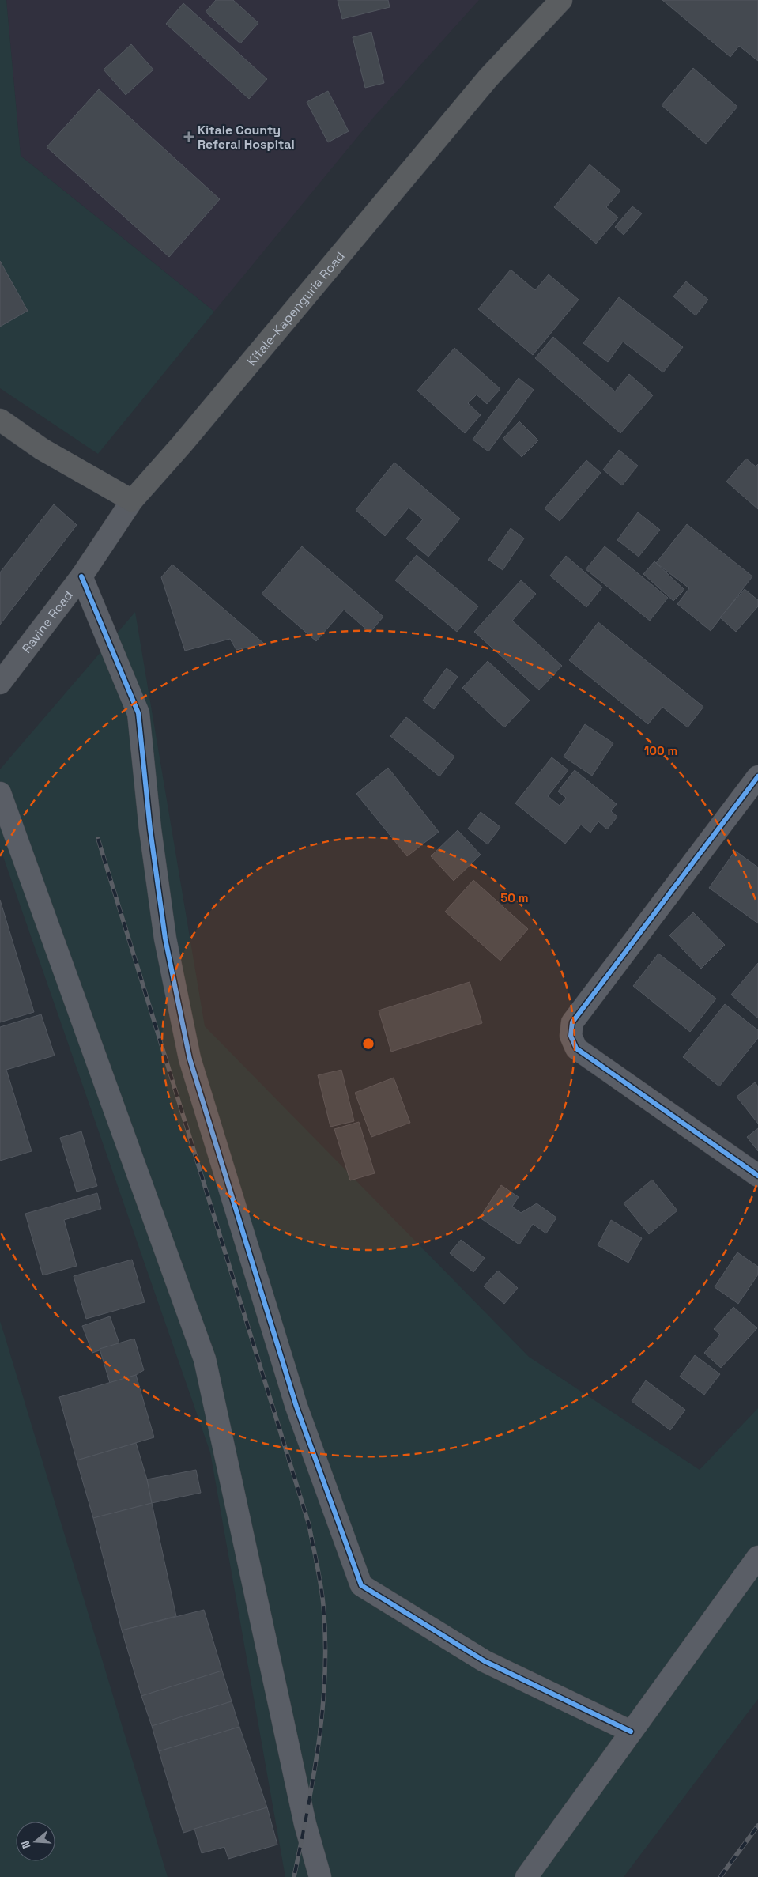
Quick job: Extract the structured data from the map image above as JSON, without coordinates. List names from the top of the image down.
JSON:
{
  "streets": {
    "highway": ["Kitale-Kapenguria Road"],
    "street": ["Ravine Road"]
  },
  "crossings": [
    ["Kitale-Kapenguria Road", "Ravine Road"]
  ],
  "places": {
    "health": ["Kitale County Referal Hospital"]
  },
  "north": "left",
  "rings": ["100 m", "50 m"]
}
